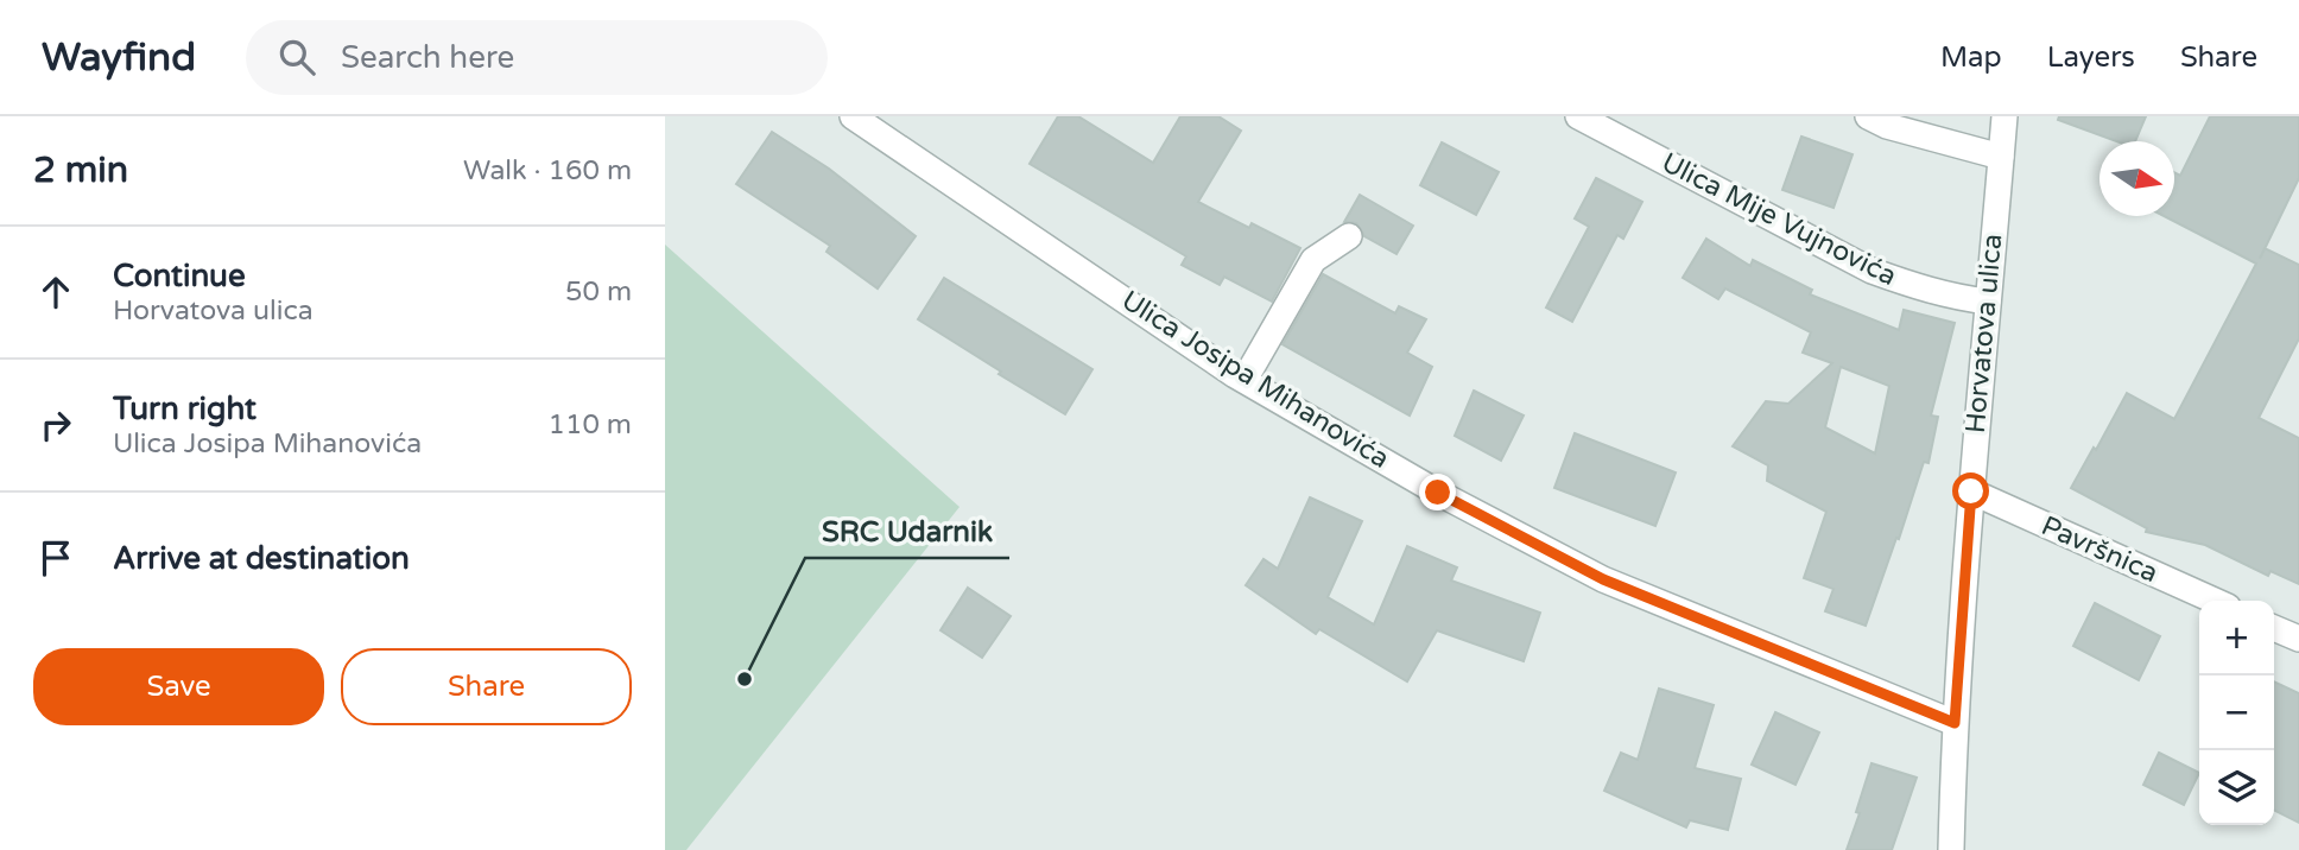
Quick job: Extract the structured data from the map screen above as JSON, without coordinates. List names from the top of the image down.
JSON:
{
  "streets": {
    "street": [
      "Ulica Mije Vujnovića",
      "Horvatova ulica",
      "Ulica Josipa Mihanovića",
      "Pavršnica"
    ]
  },
  "crossings": [
    ["Ulica Mije Vujnovića", "Horvatova ulica"],
    ["Horvatova ulica", "Ulica Josipa Mihanovića"],
    ["Horvatova ulica", "Pavršnica"]
  ],
  "places": ["SRC Udarnik"],
  "north": "right",
  "page": {
    "header": "Wayfind",
    "search": "Search here",
    "nav": ["Map", "Layers", "Share"],
    "heading": ["2 min", "Walk · 160 m"],
    "list": [
      ["Continue", "Horvatova ulica", "50 m"],
      ["Turn right", "Ulica Josipa Mihanovića", "110 m"],
      "Arrive at destination"
    ],
    "map_buttons": ["+", "−"],
    "buttons": ["Save", "Share"]
  }
}
